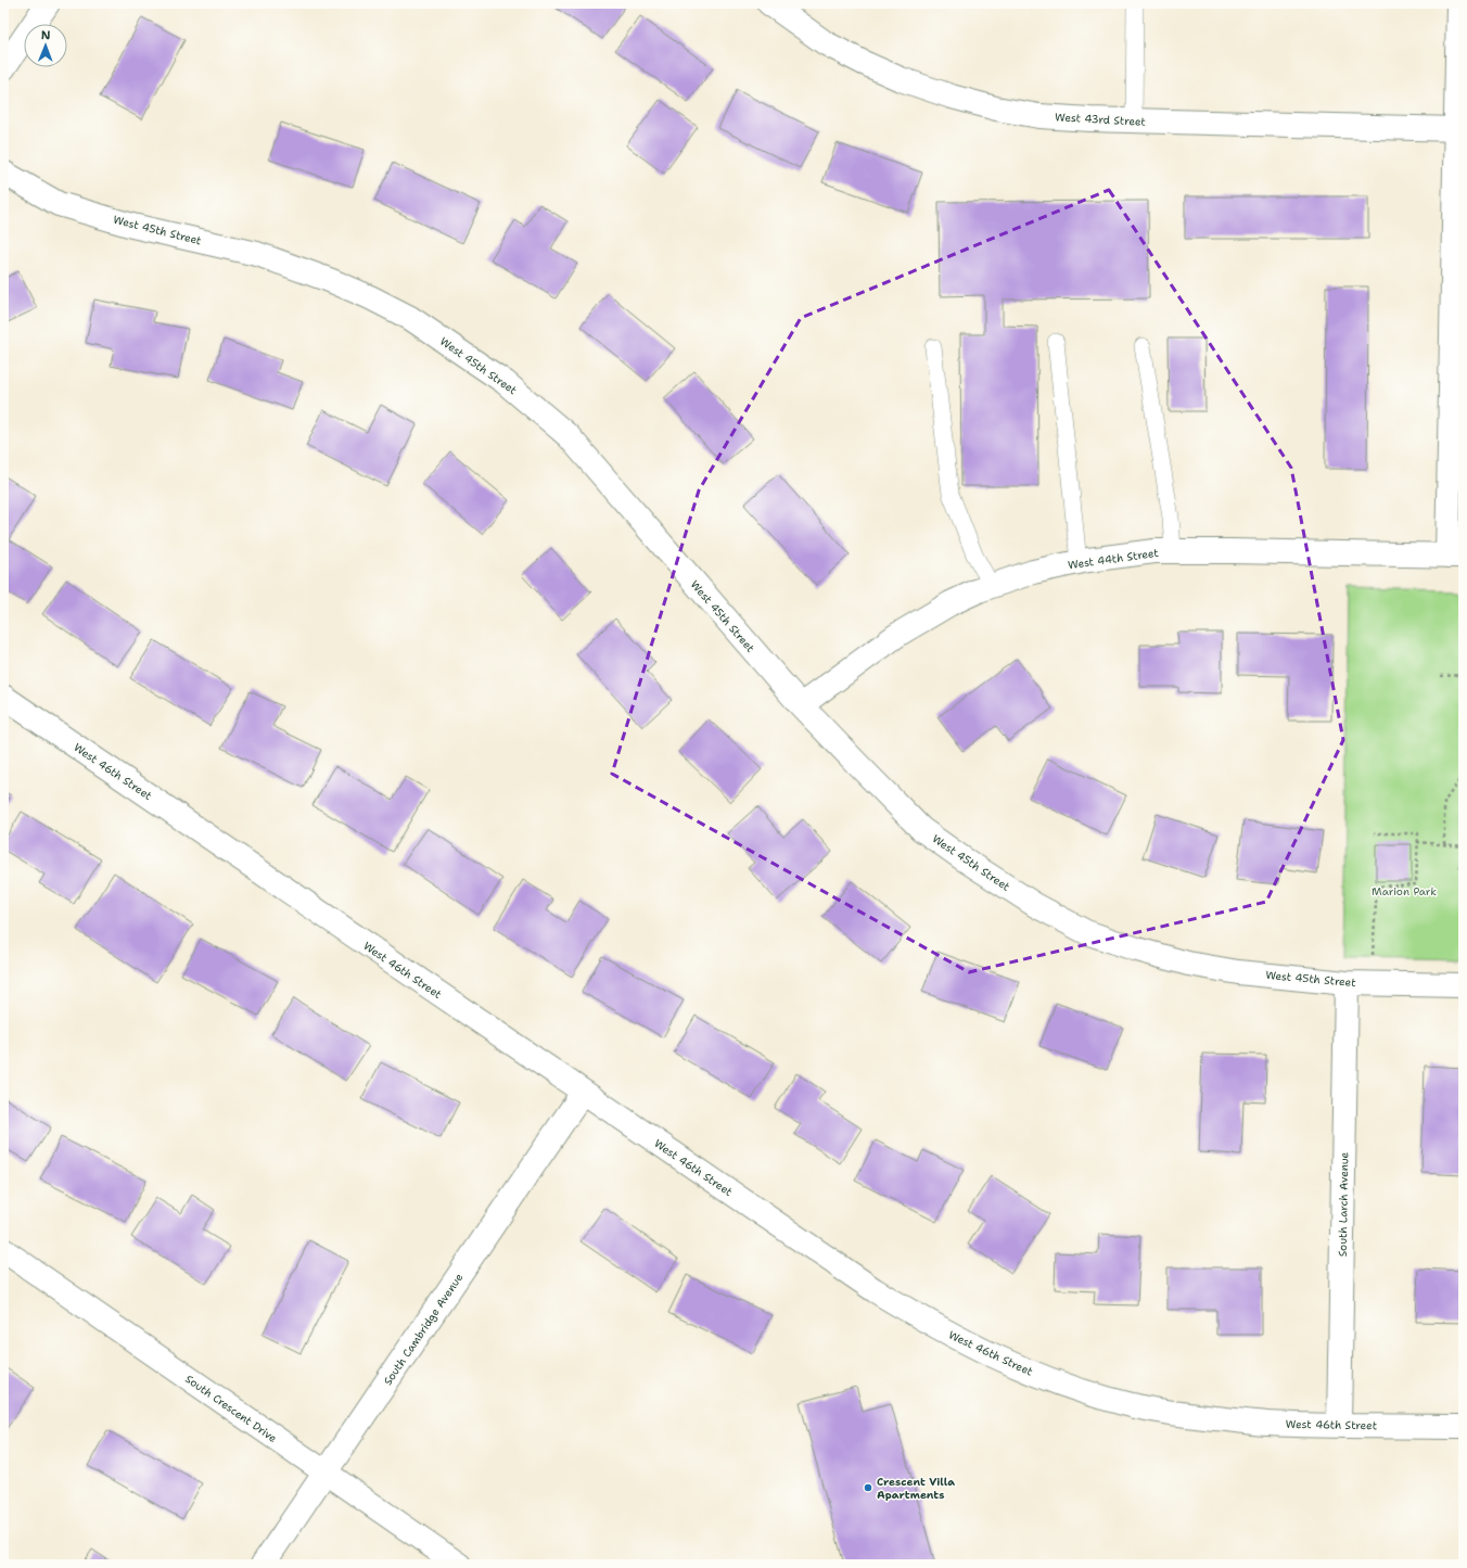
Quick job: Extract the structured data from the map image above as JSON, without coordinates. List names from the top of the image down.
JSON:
{
  "streets": {
    "street": [
      "West 43rd Street",
      "West 45th Street",
      "West 44th Street",
      "West 46th Street",
      "South Larch Avenue",
      "South Cambridge Avenue",
      "South Crescent Drive"
    ]
  },
  "crossings": [
    ["West 45th Street", "West 44th Street"],
    ["West 45th Street", "South Larch Avenue"],
    ["West 46th Street", "South Larch Avenue"],
    ["West 46th Street", "South Cambridge Avenue"],
    ["South Cambridge Avenue", "South Crescent Drive"]
  ],
  "parks": ["Marion Park"],
  "places": ["Crescent Villa Apartments"],
  "north": "top"
}
